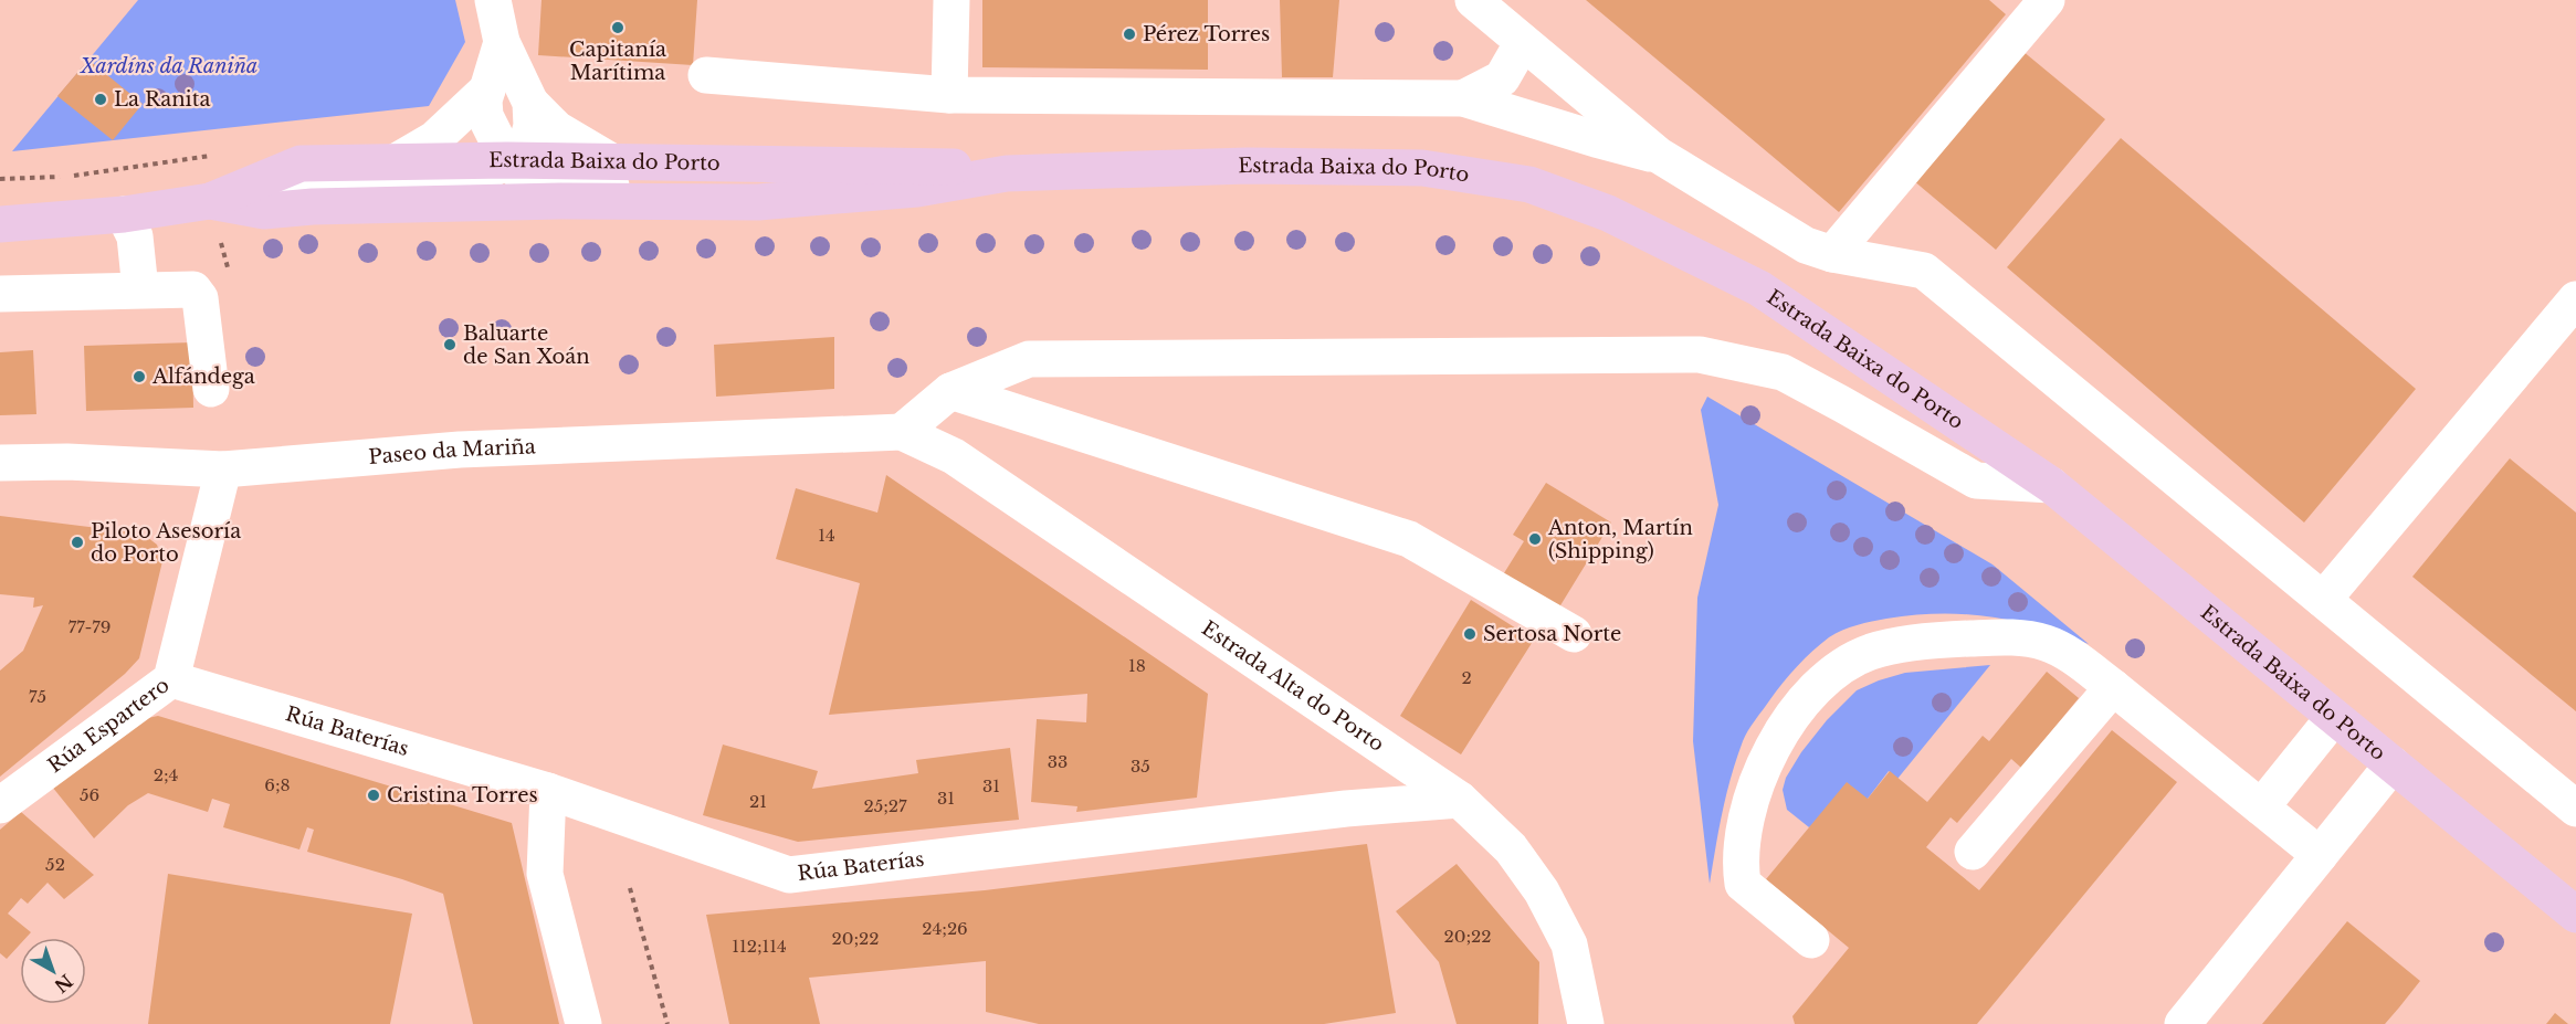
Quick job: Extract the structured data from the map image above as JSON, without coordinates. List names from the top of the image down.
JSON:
{
  "streets": {
    "main road": ["Estrada Baixa do Porto"],
    "street": [
      "Paseo da Mariña",
      "Estrada Alta do Porto",
      "Rúa Espartero",
      "Rúa Baterías"
    ]
  },
  "crossings": [
    ["Paseo da Mariña", "Estrada Alta do Porto"],
    ["Paseo da Mariña", "Rúa Espartero"],
    ["Estrada Alta do Porto", "Rúa Baterías"],
    ["Rúa Espartero", "Rúa Baterías"]
  ],
  "parks": ["Xardíns da Raniña"],
  "places": [
    "Capitanía Marítima",
    "Pérez Torres",
    "La Ranita",
    "Baluarte de San Xoán",
    "Alfándega",
    "Anton, Martín (Shipping)",
    "Piloto Asesoría do Porto",
    "Sertosa Norte",
    "Cristina Torres"
  ],
  "house_numbers": [
    "14",
    "77-79",
    "18",
    "2",
    "75",
    "33",
    "35",
    "2;4",
    "6;8",
    "31",
    "56",
    "31",
    "21",
    "25;27",
    "52",
    "24;26",
    "20;22",
    "20;22",
    "112;114"
  ],
  "north": "bottom right"
}
